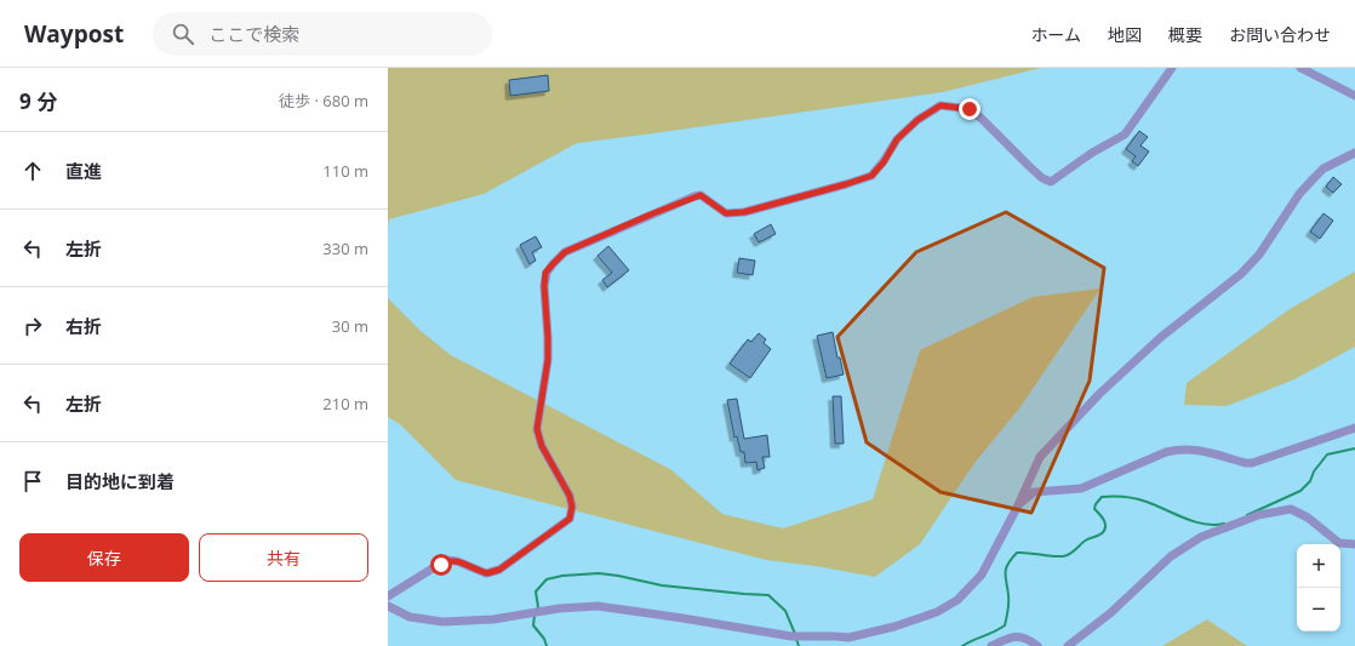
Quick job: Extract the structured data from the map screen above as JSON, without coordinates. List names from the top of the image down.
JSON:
{
  "page": {
    "header": "Waypost",
    "search": "ここで検索",
    "nav": [
      "ホーム",
      "地図",
      "概要",
      "お問い合わせ"
    ],
    "heading": ["9 分", "徒歩 · 680 m"],
    "list": [
      ["直進", "110 m"],
      ["左折", "330 m"],
      ["右折", "30 m"],
      ["左折", "210 m"],
      "目的地に到着"
    ],
    "buttons": ["保存", "共有"],
    "map_buttons": ["+", "−"]
  }
}
